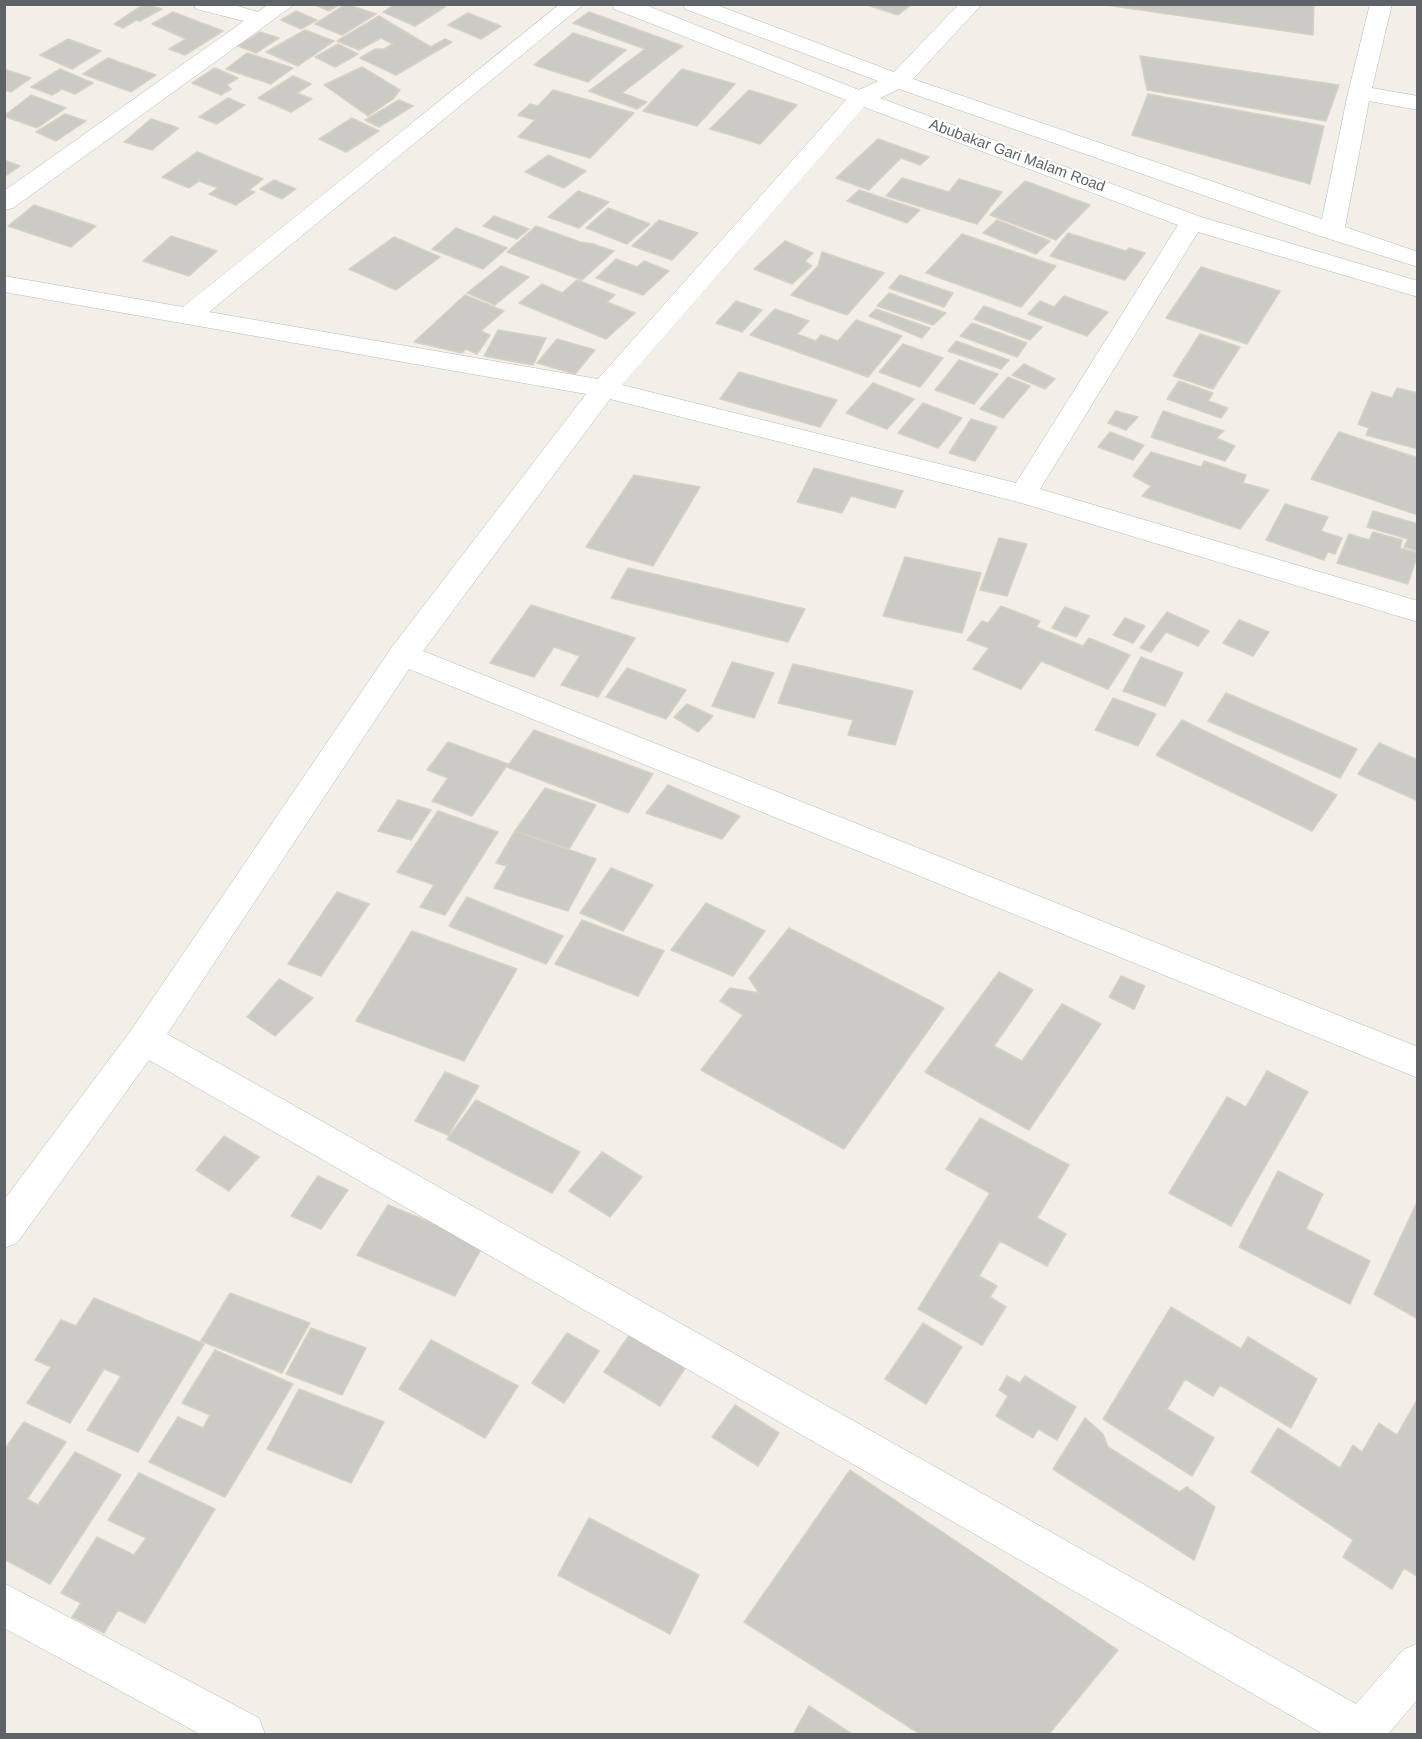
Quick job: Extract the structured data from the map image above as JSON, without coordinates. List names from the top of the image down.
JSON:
{
  "streets": {
    "street": ["Abubakar Gari Malam Road"]
  }
}
